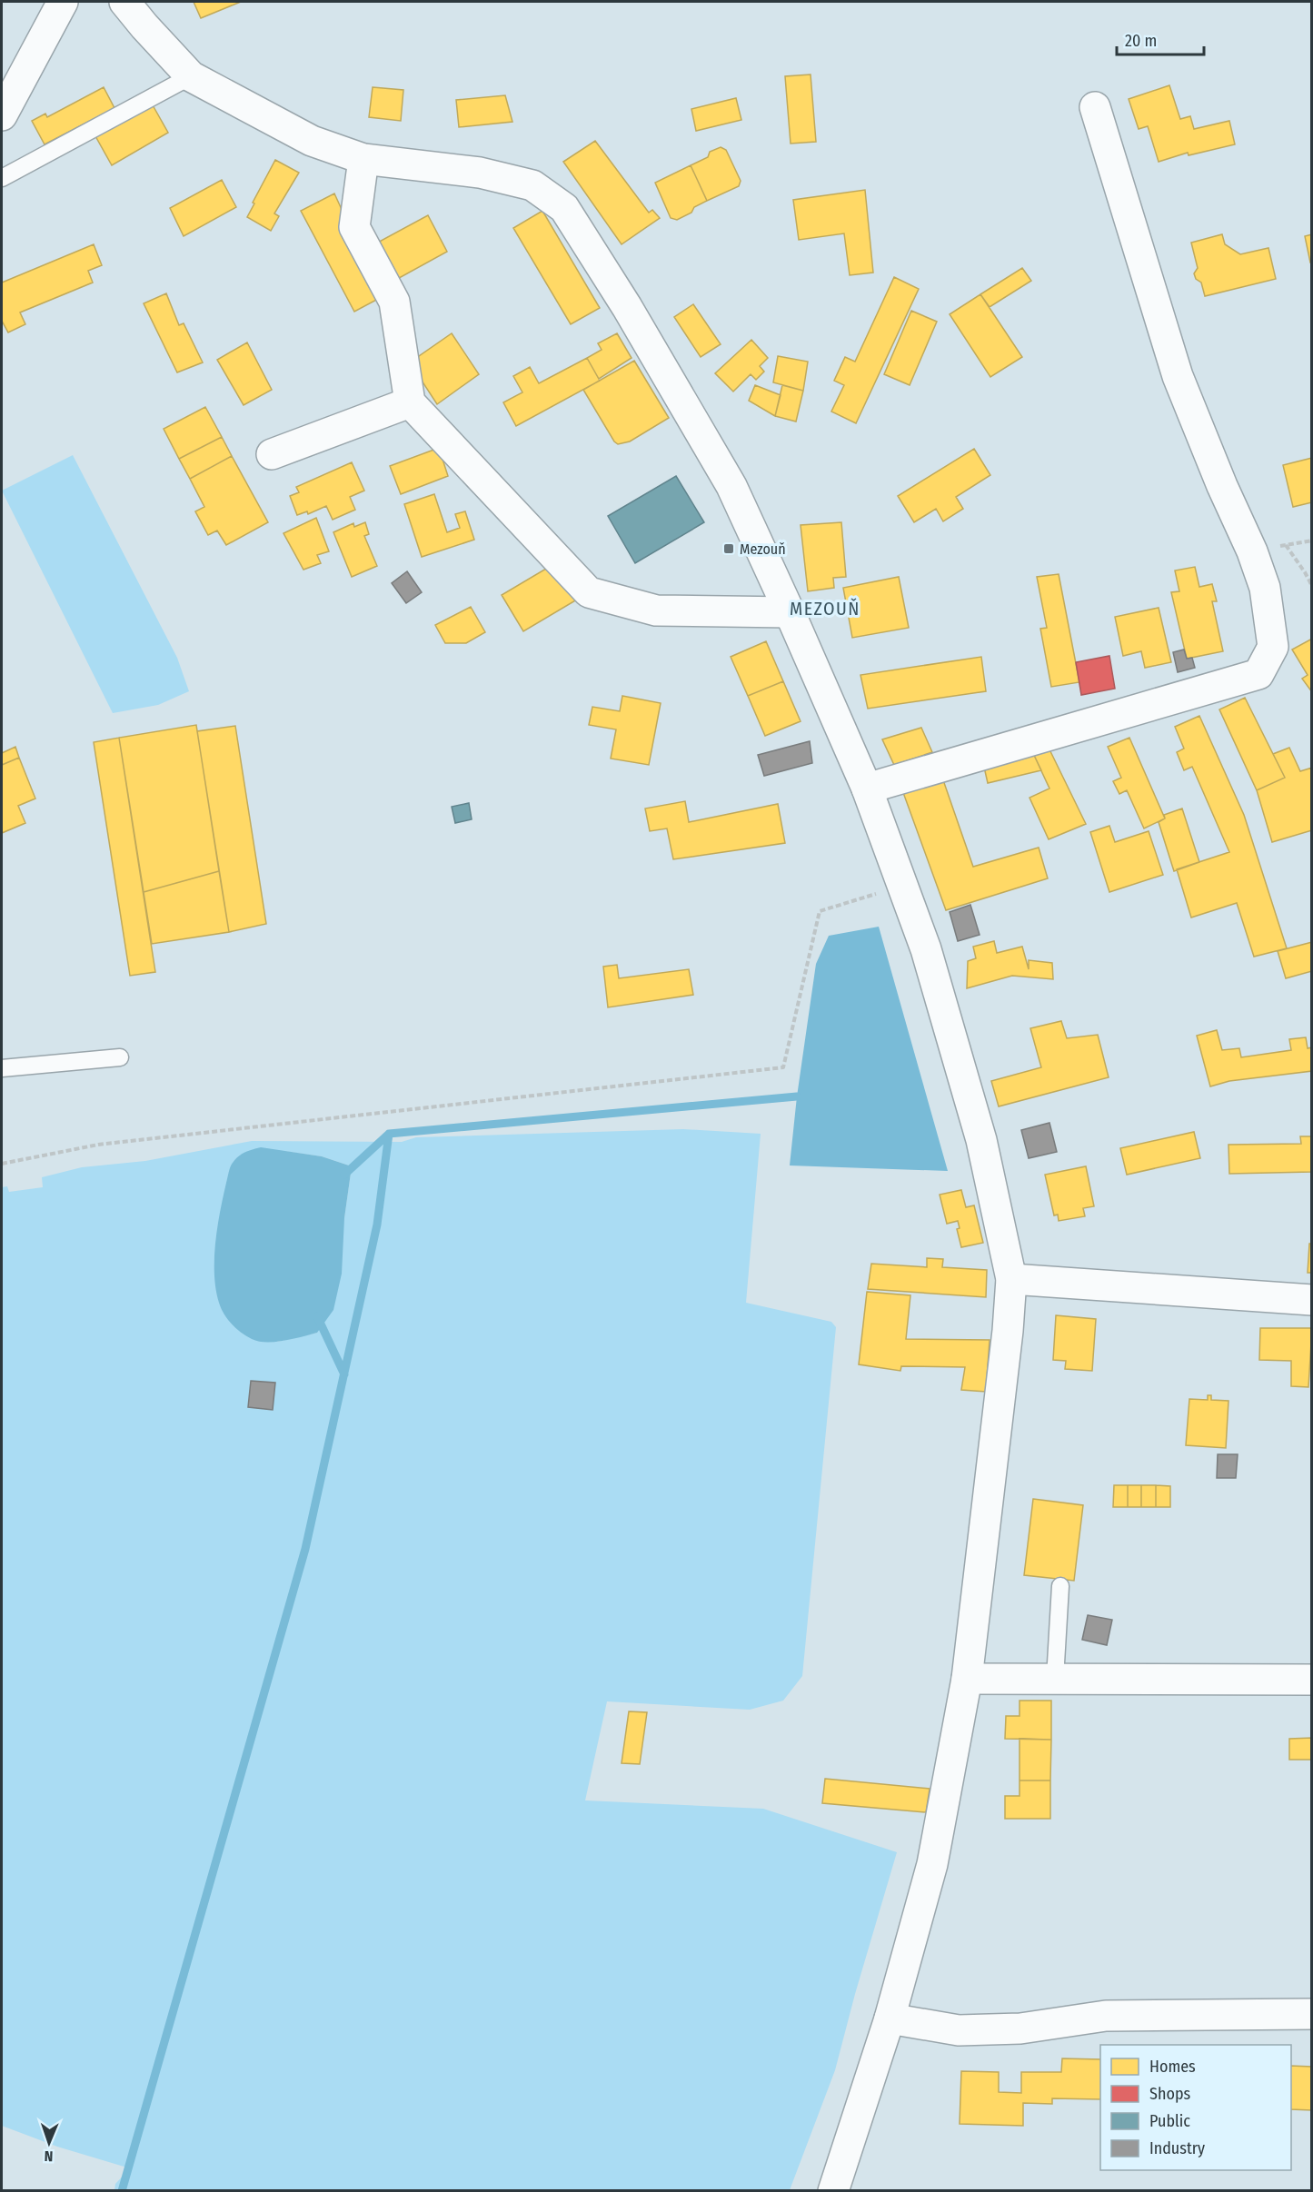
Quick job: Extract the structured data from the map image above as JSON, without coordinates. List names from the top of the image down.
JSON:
{
  "districts": ["MEZOUŇ"],
  "places": {
    "transit": ["Mezouň"]
  },
  "legend": [
    "Homes",
    "Shops",
    "Public",
    "Industry"
  ],
  "scale_bar": "20 m",
  "north": "bottom"
}
